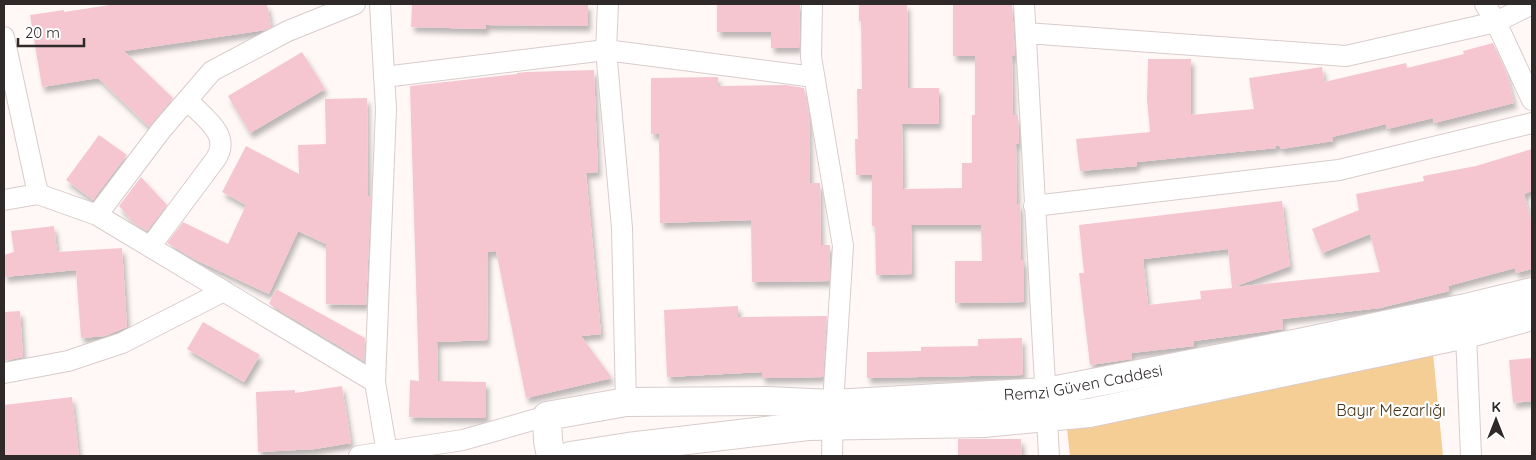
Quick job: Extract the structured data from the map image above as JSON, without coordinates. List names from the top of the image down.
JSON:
{
  "streets": {
    "main road": ["Remzi Güven Caddesi"]
  },
  "parks": ["Bayır Mezarlığı"],
  "scale_bar": "20 m",
  "north": "top"
}
